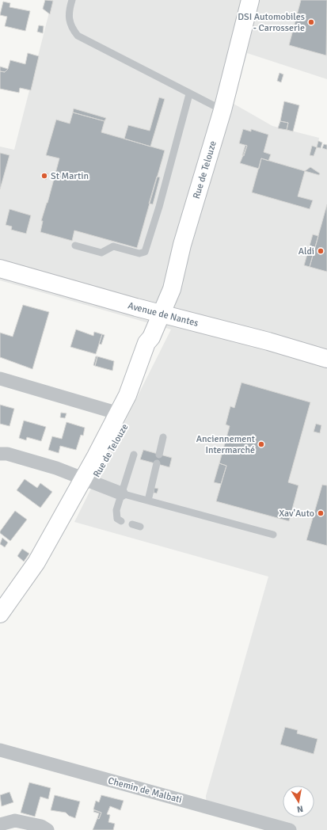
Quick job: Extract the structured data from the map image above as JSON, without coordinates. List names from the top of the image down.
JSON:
{
  "streets": {
    "street": ["Rue de Telouze", "Avenue de Nantes", "Chemin de Malbati"]
  },
  "crossings": [
    ["Rue de Telouze", "Avenue de Nantes"]
  ],
  "places": [
    "DSI Automobiles - Carrosserie",
    "St Martin",
    "Aldi",
    "Anciennement Intermarché",
    "Xav'Auto"
  ],
  "north": "bottom"
}
